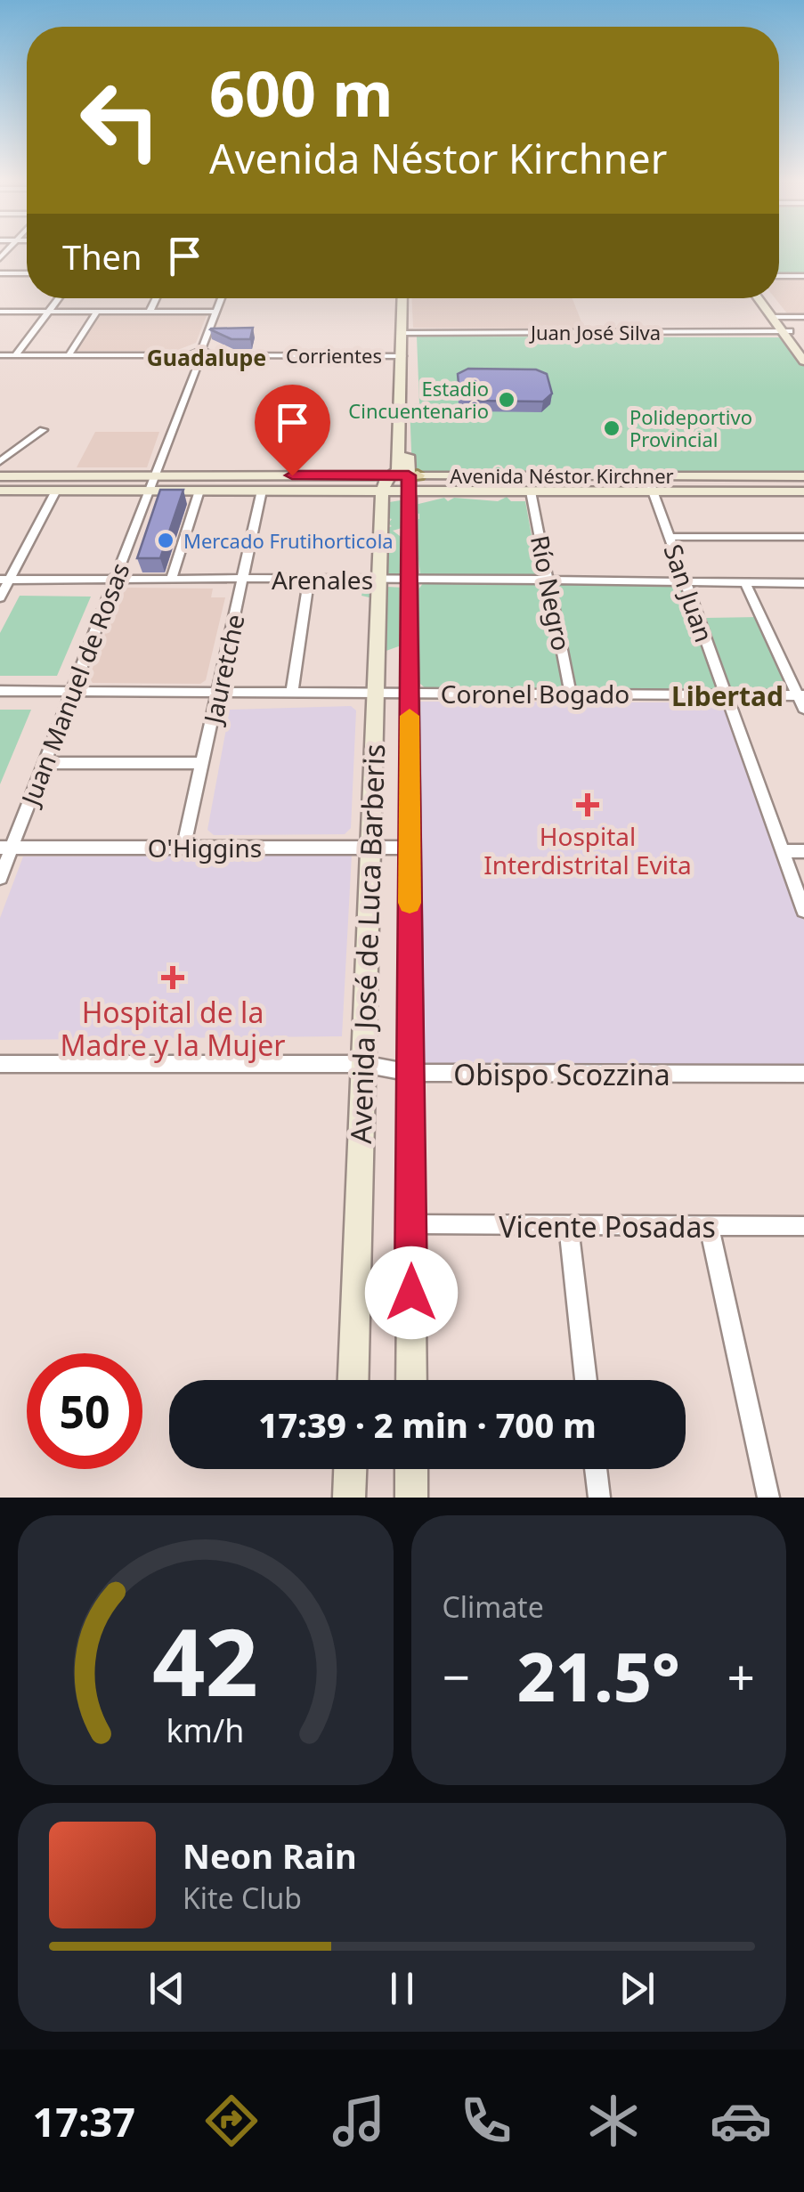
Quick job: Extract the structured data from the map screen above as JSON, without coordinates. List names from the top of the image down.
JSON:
{
  "streets": {
    "main road": ["Avenida Néstor Kirchner", "Avenida José de Luca Barberis"],
    "street": [
      "Juan José Silva",
      "Corrientes",
      "Arenales",
      "Río Negro",
      "San Juan",
      "Jauretche",
      "Juan Manuel de Rosas",
      "Coronel Bogado",
      "O'Higgins",
      "Obispo Scozzina",
      "Vicente Posadas"
    ]
  },
  "crossings": [
    ["Avenida Néstor Kirchner", "Río Negro"],
    ["Avenida Néstor Kirchner", "San Juan"],
    ["Avenida Néstor Kirchner", "Jauretche"],
    ["Avenida Néstor Kirchner", "Juan Manuel de Rosas"],
    ["Avenida Néstor Kirchner", "Avenida José de Luca Barberis"],
    ["Arenales", "Río Negro"],
    ["Arenales", "San Juan"],
    ["Arenales", "Jauretche"],
    ["Arenales", "Juan Manuel de Rosas"],
    ["Arenales", "Avenida José de Luca Barberis"],
    ["Río Negro", "Coronel Bogado"],
    ["San Juan", "Coronel Bogado"],
    ["Jauretche", "Coronel Bogado"],
    ["Jauretche", "O'Higgins"],
    ["Juan Manuel de Rosas", "Coronel Bogado"],
    ["Juan Manuel de Rosas", "O'Higgins"],
    ["Coronel Bogado", "Avenida José de Luca Barberis"],
    ["O'Higgins", "Avenida José de Luca Barberis"],
    ["Avenida José de Luca Barberis", "Obispo Scozzina"],
    ["Avenida José de Luca Barberis", "Vicente Posadas"]
  ],
  "districts": ["Guadalupe", "Libertad"],
  "places": {
    "other": ["Estadio Cincuentenario", "Polideportivo Provincial", "Mercado Frutihorticola"],
    "health": ["Hospital Interdistrital Evita", "Hospital de la Madre y la Mujer"]
  },
  "page": {
    "turn": ["600 m", "Avenida Néstor Kirchner"],
    "then": "Then",
    "limit": "50",
    "trip": "17:39 · 2 min · 700 m",
    "tile": "Climate",
    "heat": ["−", "21.5°", "+"],
    "song": ["Neon Rain", "Kite Club"],
    "tabs": "17:37",
    "gauge": ["42", "km/h"]
  }
}
